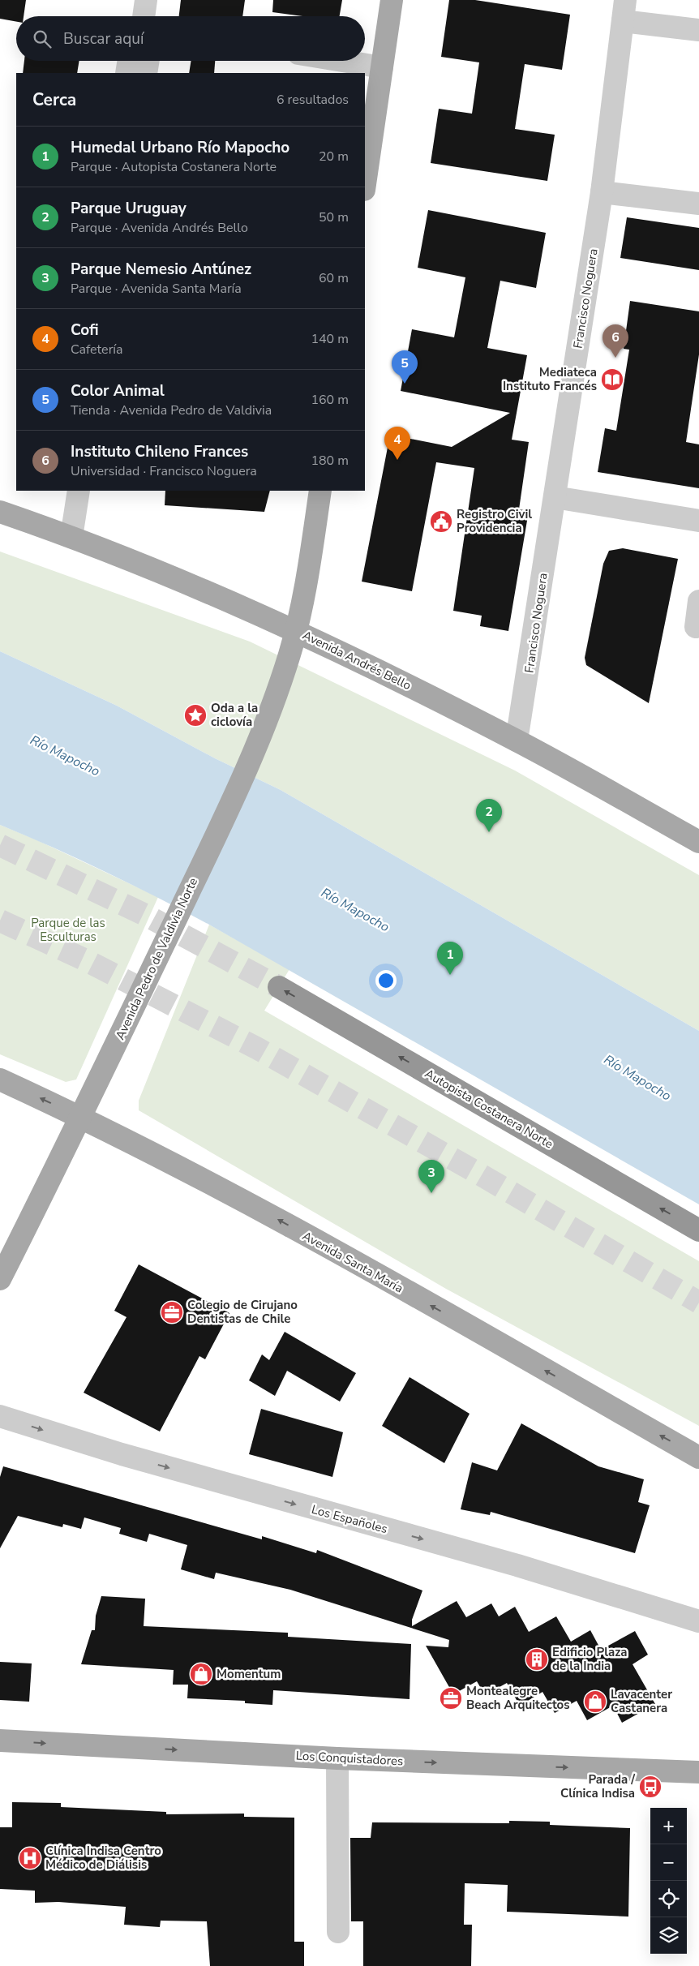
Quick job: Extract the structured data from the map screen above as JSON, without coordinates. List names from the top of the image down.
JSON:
{
  "streets": {
    "highway": ["Autopista Costanera Norte"],
    "main road": [
      "Avenida Andrés Bello",
      "Avenida Pedro de Valdivia Norte",
      "Avenida Santa María",
      "Los Conquistadores"
    ],
    "street": ["Francisco Noguera", "Los Españoles"]
  },
  "crossings": [
    ["Francisco Noguera", "Avenida Andrés Bello"],
    ["Avenida Andrés Bello", "Avenida Pedro de Valdivia Norte"],
    ["Avenida Pedro de Valdivia Norte", "Avenida Santa María"]
  ],
  "one_way": [
    "Autopista Costanera Norte",
    "Avenida Santa María",
    "Los Españoles",
    "Los Conquistadores"
  ],
  "water": ["Río Mapocho"],
  "parks": ["Parque de las Esculturas"],
  "places": {
    "library": ["Mediateca Instituto Francés"],
    "public building": ["Registro Civil Providencia"],
    "place": ["Oda a la ciclovía"],
    "office": ["Colegio de Cirujano Dentistas de Chile", "Montealegre Beach Arquitectos"],
    "building": ["Edificio Plaza de la India"],
    "shop": ["Momentum", "Lavacenter Castanera"],
    "bus stop": ["Parada / Clínica Indisa"],
    "hospital": ["Clínica Indisa Centro Médico de Diálisis"]
  },
  "page": {
    "search": "Buscar aquí",
    "heading": ["Cerca", "6 resultados"],
    "list": [
      {
        "mark": "1",
        "name": "Humedal Urbano Río Mapocho",
        "note": "Parque · Autopista Costanera Norte",
        "value": "20 m"
      },
      {
        "mark": "2",
        "name": "Parque Uruguay",
        "note": "Parque · Avenida Andrés Bello",
        "value": "50 m"
      },
      {
        "mark": "3",
        "name": "Parque Nemesio Antúnez",
        "note": "Parque · Avenida Santa María",
        "value": "60 m"
      },
      {
        "mark": "4",
        "name": "Cofi",
        "note": "Cafetería",
        "value": "140 m"
      },
      {
        "mark": "5",
        "name": "Color Animal",
        "note": "Tienda · Avenida Pedro de Valdivia",
        "value": "160 m"
      },
      {
        "mark": "6",
        "name": "Instituto Chileno Frances",
        "note": "Universidad · Francisco Noguera",
        "value": "180 m"
      }
    ],
    "pins": [
      "6",
      "5",
      "4",
      "2",
      "1",
      "3"
    ],
    "map_buttons": ["+", "−"]
  }
}
